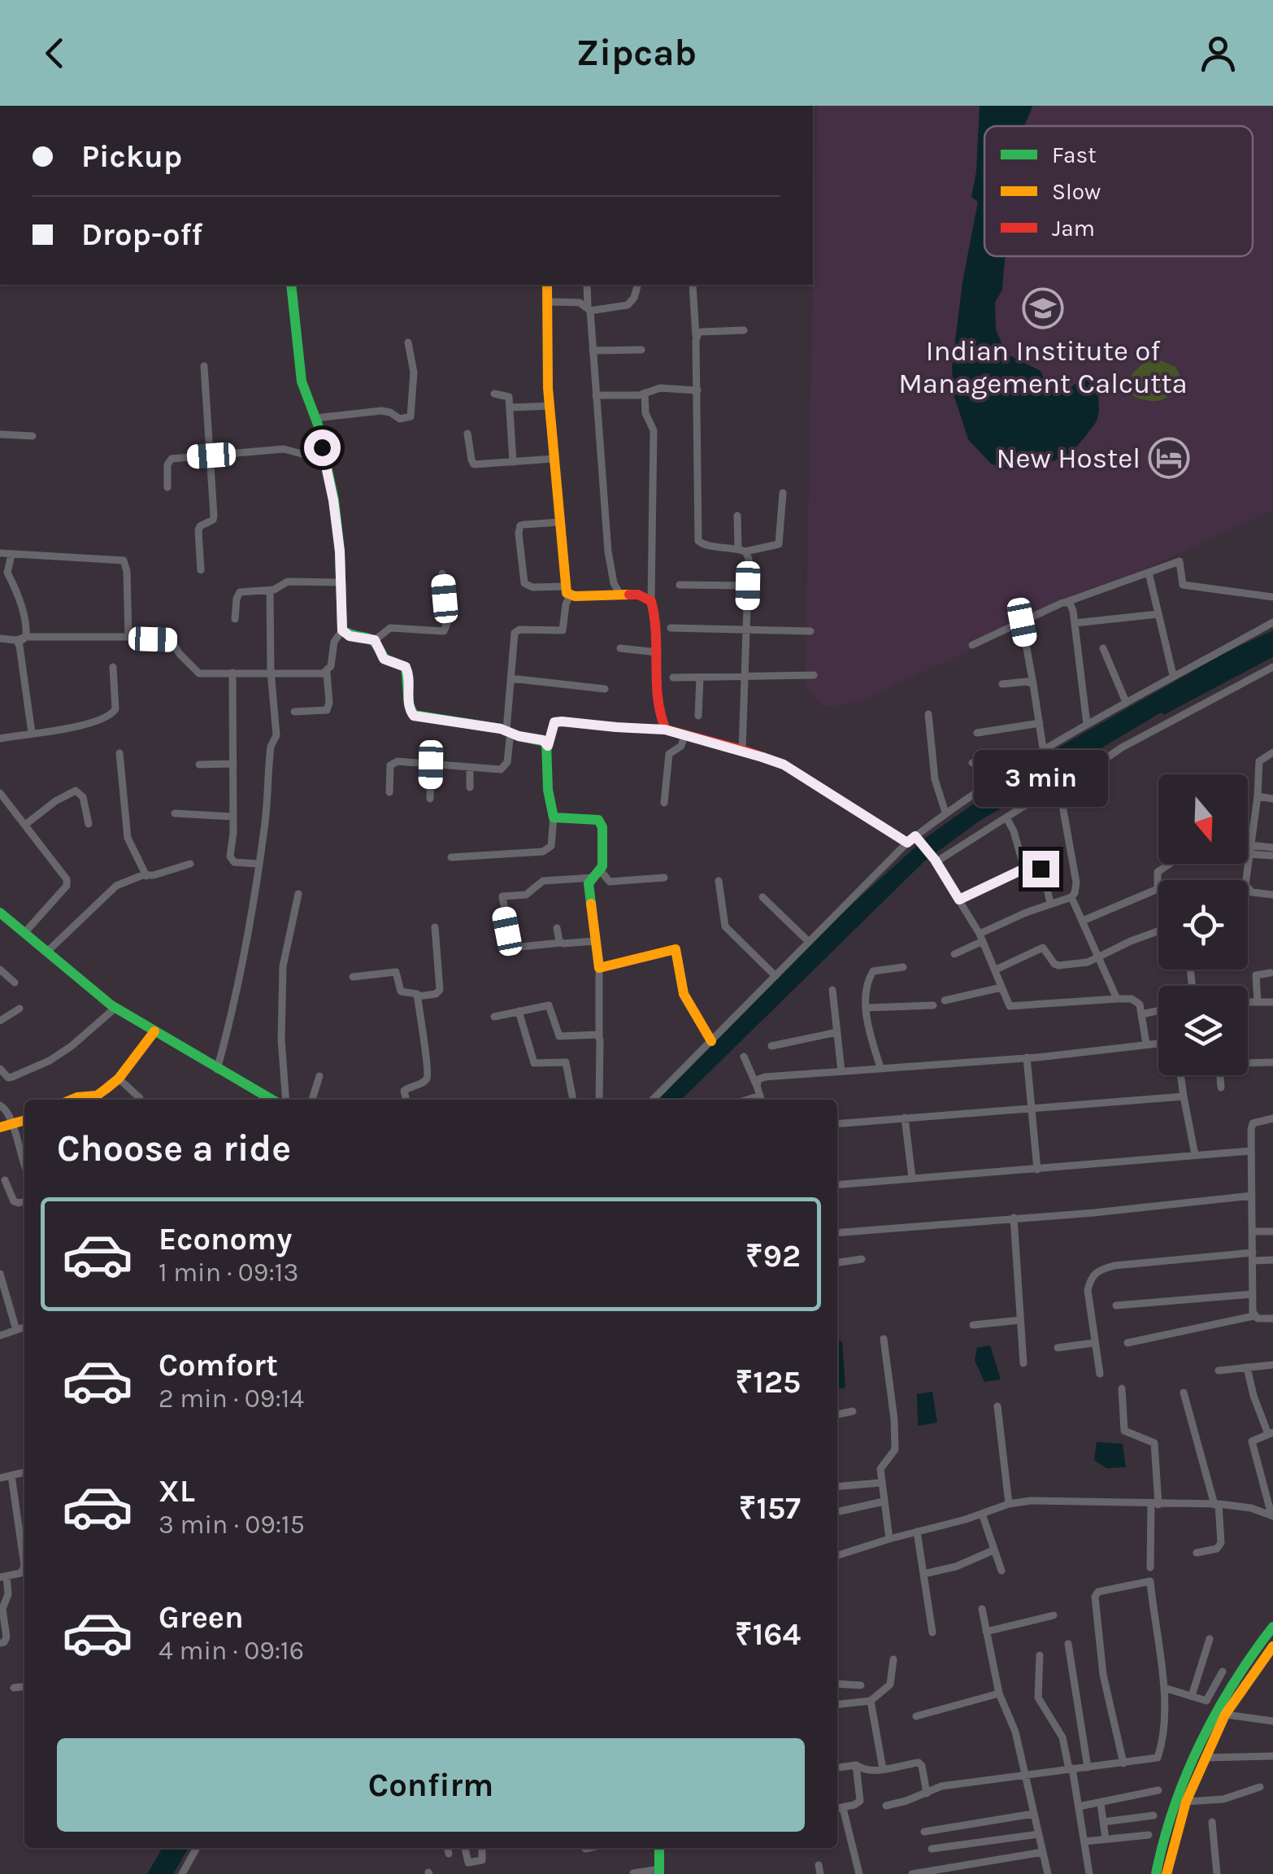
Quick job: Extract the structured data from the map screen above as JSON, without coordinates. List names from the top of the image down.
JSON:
{
  "places": {
    "school or university": ["Indian Institute of Management Calcutta"],
    "hotel": ["New Hostel"]
  },
  "legend": ["Fast", "Slow", "Jam"],
  "north": "bottom",
  "page": {
    "header": "Zipcab",
    "banner": ["Pickup", "Drop-off"],
    "bubble": "3 min",
    "heading": "Choose a ride",
    "list": [
      {
        "name": "Economy",
        "note": "1 min · 09:13",
        "value": "₹92"
      },
      {
        "name": "Comfort",
        "note": "2 min · 09:14",
        "value": "₹125"
      },
      {
        "name": "XL",
        "note": "3 min · 09:15",
        "value": "₹157"
      },
      {
        "name": "Green",
        "note": "4 min · 09:16",
        "value": "₹164"
      }
    ],
    "buttons": "Confirm"
  }
}
